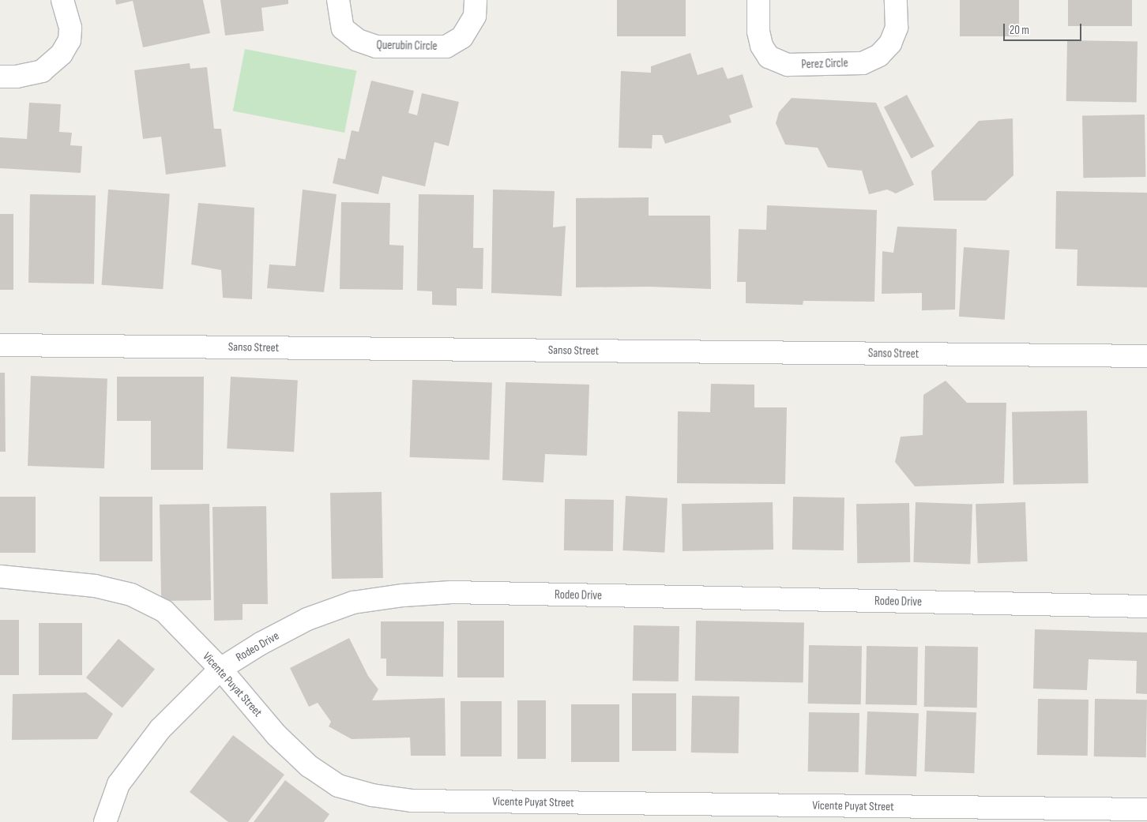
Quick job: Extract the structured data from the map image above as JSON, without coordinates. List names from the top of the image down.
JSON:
{
  "streets": {
    "street": [
      "Querubin Circle",
      "Perez Circle",
      "Sanso Street",
      "Rodeo Drive",
      "Vicente Puyat Street"
    ]
  },
  "crossings": [
    ["Rodeo Drive", "Vicente Puyat Street"]
  ],
  "scale_bar": "20 m"
}
